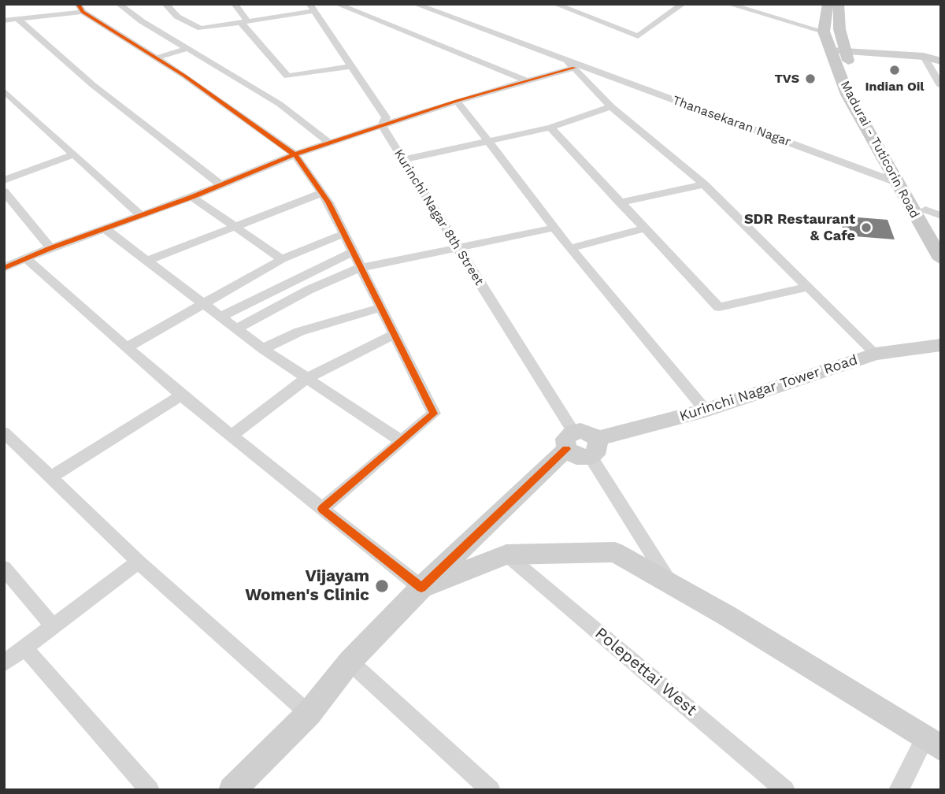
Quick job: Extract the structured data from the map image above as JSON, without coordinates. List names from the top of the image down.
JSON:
{
  "streets": {
    "main road": ["Madurai - Tuticorin Road"],
    "street": [
      "Thanasekaran Nagar",
      "Kurinchi Nagar 8th Street",
      "Kurinchi Nagar Tower Road",
      "Polepettai West"
    ]
  },
  "crossings": [
    ["Thanasekaran Nagar", "Madurai - Tuticorin Road"]
  ],
  "places": [
    "Indian Oil",
    "TVS",
    "SDR Restaurant & Cafe",
    "Vijayam Women's Clinic"
  ]
}
